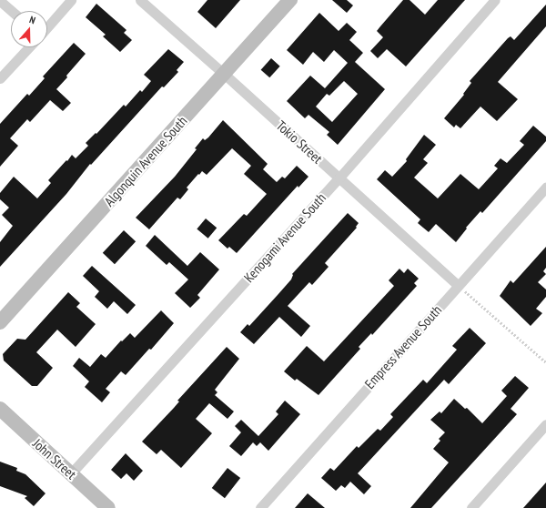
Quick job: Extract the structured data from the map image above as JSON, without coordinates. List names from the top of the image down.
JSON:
{
  "streets": {
    "main road": ["Algonquin Avenue South", "John Street"],
    "street": ["Tokio Street", "Kenogami Avenue South", "Empress Avenue South"]
  },
  "crossings": [
    ["Tokio Street", "Algonquin Avenue South"],
    ["Tokio Street", "Kenogami Avenue South"],
    ["Tokio Street", "Empress Avenue South"],
    ["Kenogami Avenue South", "John Street"]
  ],
  "north": "top"
}
